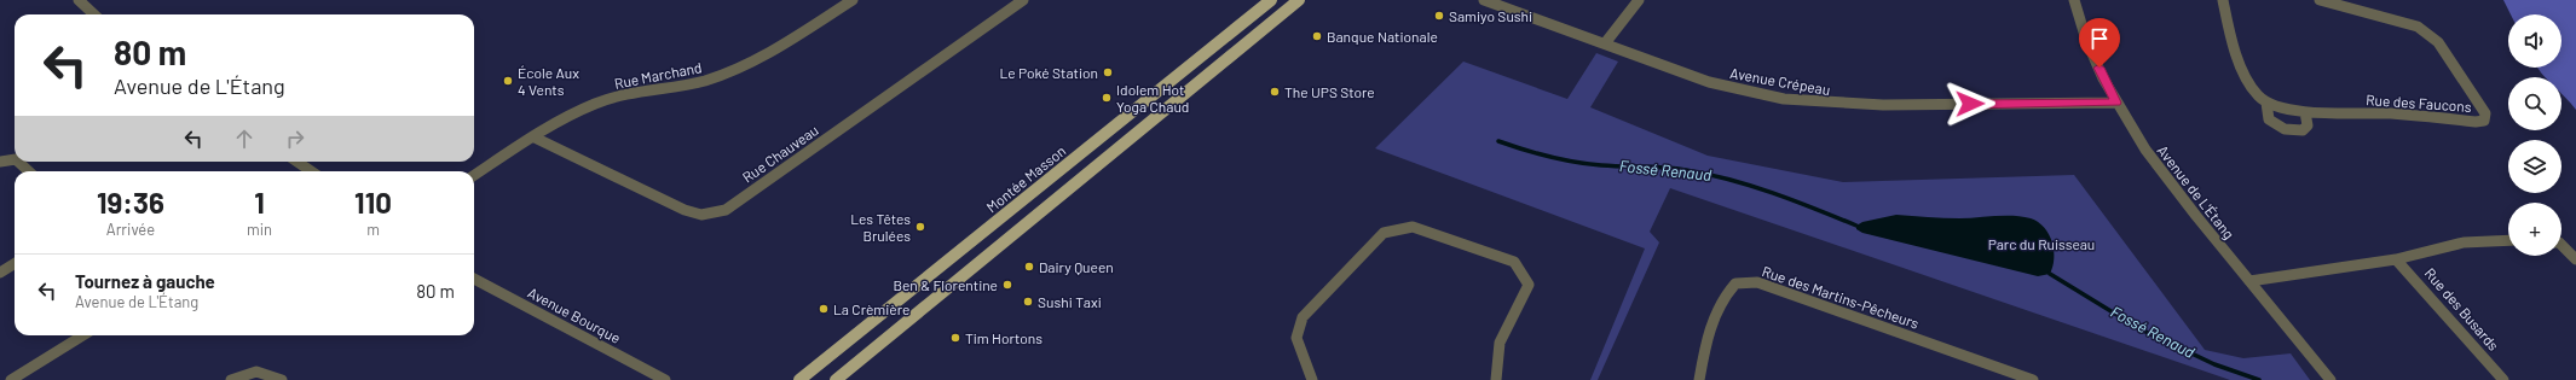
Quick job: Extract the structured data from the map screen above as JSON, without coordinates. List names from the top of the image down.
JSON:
{
  "streets": {
    "main road": ["Montée Masson"],
    "street": [
      "Rue Marchand",
      "Avenue Crépeau",
      "Rue des Faucons",
      "Rue Chauveau",
      "Avenue de L'Étang",
      "Rue des Martins-Pêcheurs",
      "Rue des Busards",
      "Avenue Bourque"
    ]
  },
  "crossings": [
    ["Rue Marchand", "Rue Chauveau"],
    ["Avenue Crépeau", "Avenue de L'Étang"],
    ["Avenue de L'Étang", "Rue des Busards"]
  ],
  "water": ["Fossé Renaud"],
  "parks": ["Parc du Ruisseau"],
  "places": [
    "Samiyo Sushi",
    "Banque Nationale",
    "Le Poké Station",
    "École Aux 4 Vents",
    "The UPS Store",
    "Idolem Hot Yoga Chaud",
    "Les Têtes Brulées",
    "Dairy Queen",
    "Ben & Florentine",
    "Sushi Taxi",
    "La Crèmière",
    "Tim Hortons"
  ],
  "page": {
    "map_buttons": "+",
    "turn": ["80 m", "Avenue de L'Étang"],
    "eta": [
      "19:36",
      "Arrivée",
      "1",
      "min",
      "110",
      "m"
    ],
    "list": [
      {
        "name": "Tournez à gauche",
        "note": "Avenue de L'Étang",
        "value": "80 m"
      }
    ]
  }
}
